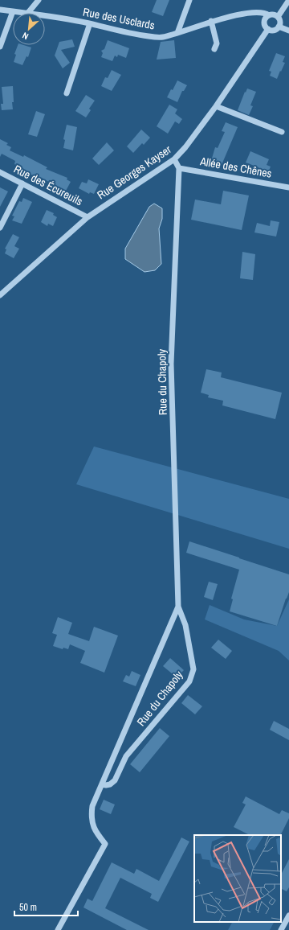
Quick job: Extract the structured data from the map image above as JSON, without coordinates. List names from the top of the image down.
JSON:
{
  "streets": {
    "street": [
      "Rue des Usclards",
      "Allée des Chênes",
      "Rue Georges Kayser",
      "Rue des Écureuils",
      "Rue du Chapoly"
    ]
  },
  "crossings": [
    ["Rue des Usclards", "Rue Georges Kayser"],
    ["Allée des Chênes", "Rue du Chapoly"],
    ["Rue Georges Kayser", "Rue des Écureuils"]
  ],
  "scale_bar": "50 m",
  "north": "bottom left"
}
